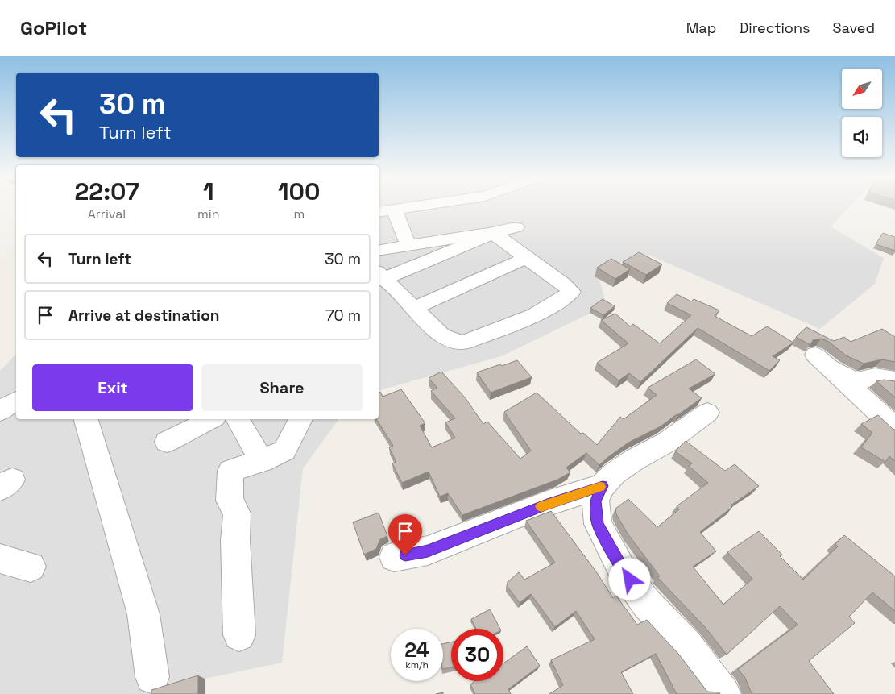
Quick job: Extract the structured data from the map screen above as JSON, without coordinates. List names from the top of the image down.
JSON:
{
  "north": "bottom left",
  "page": {
    "header": "GoPilot",
    "nav": ["Map", "Directions", "Saved"],
    "turn": ["30 m", "Turn left"],
    "eta": [
      "22:07",
      "Arrival",
      "1",
      "min",
      "100",
      "m"
    ],
    "list": [
      {
        "name": "Turn left",
        "value": "30 m"
      },
      {
        "name": "Arrive at destination",
        "value": "70 m"
      }
    ],
    "buttons": ["Exit", "Share"],
    "speed": "24 km/h",
    "limit": "30"
  }
}
